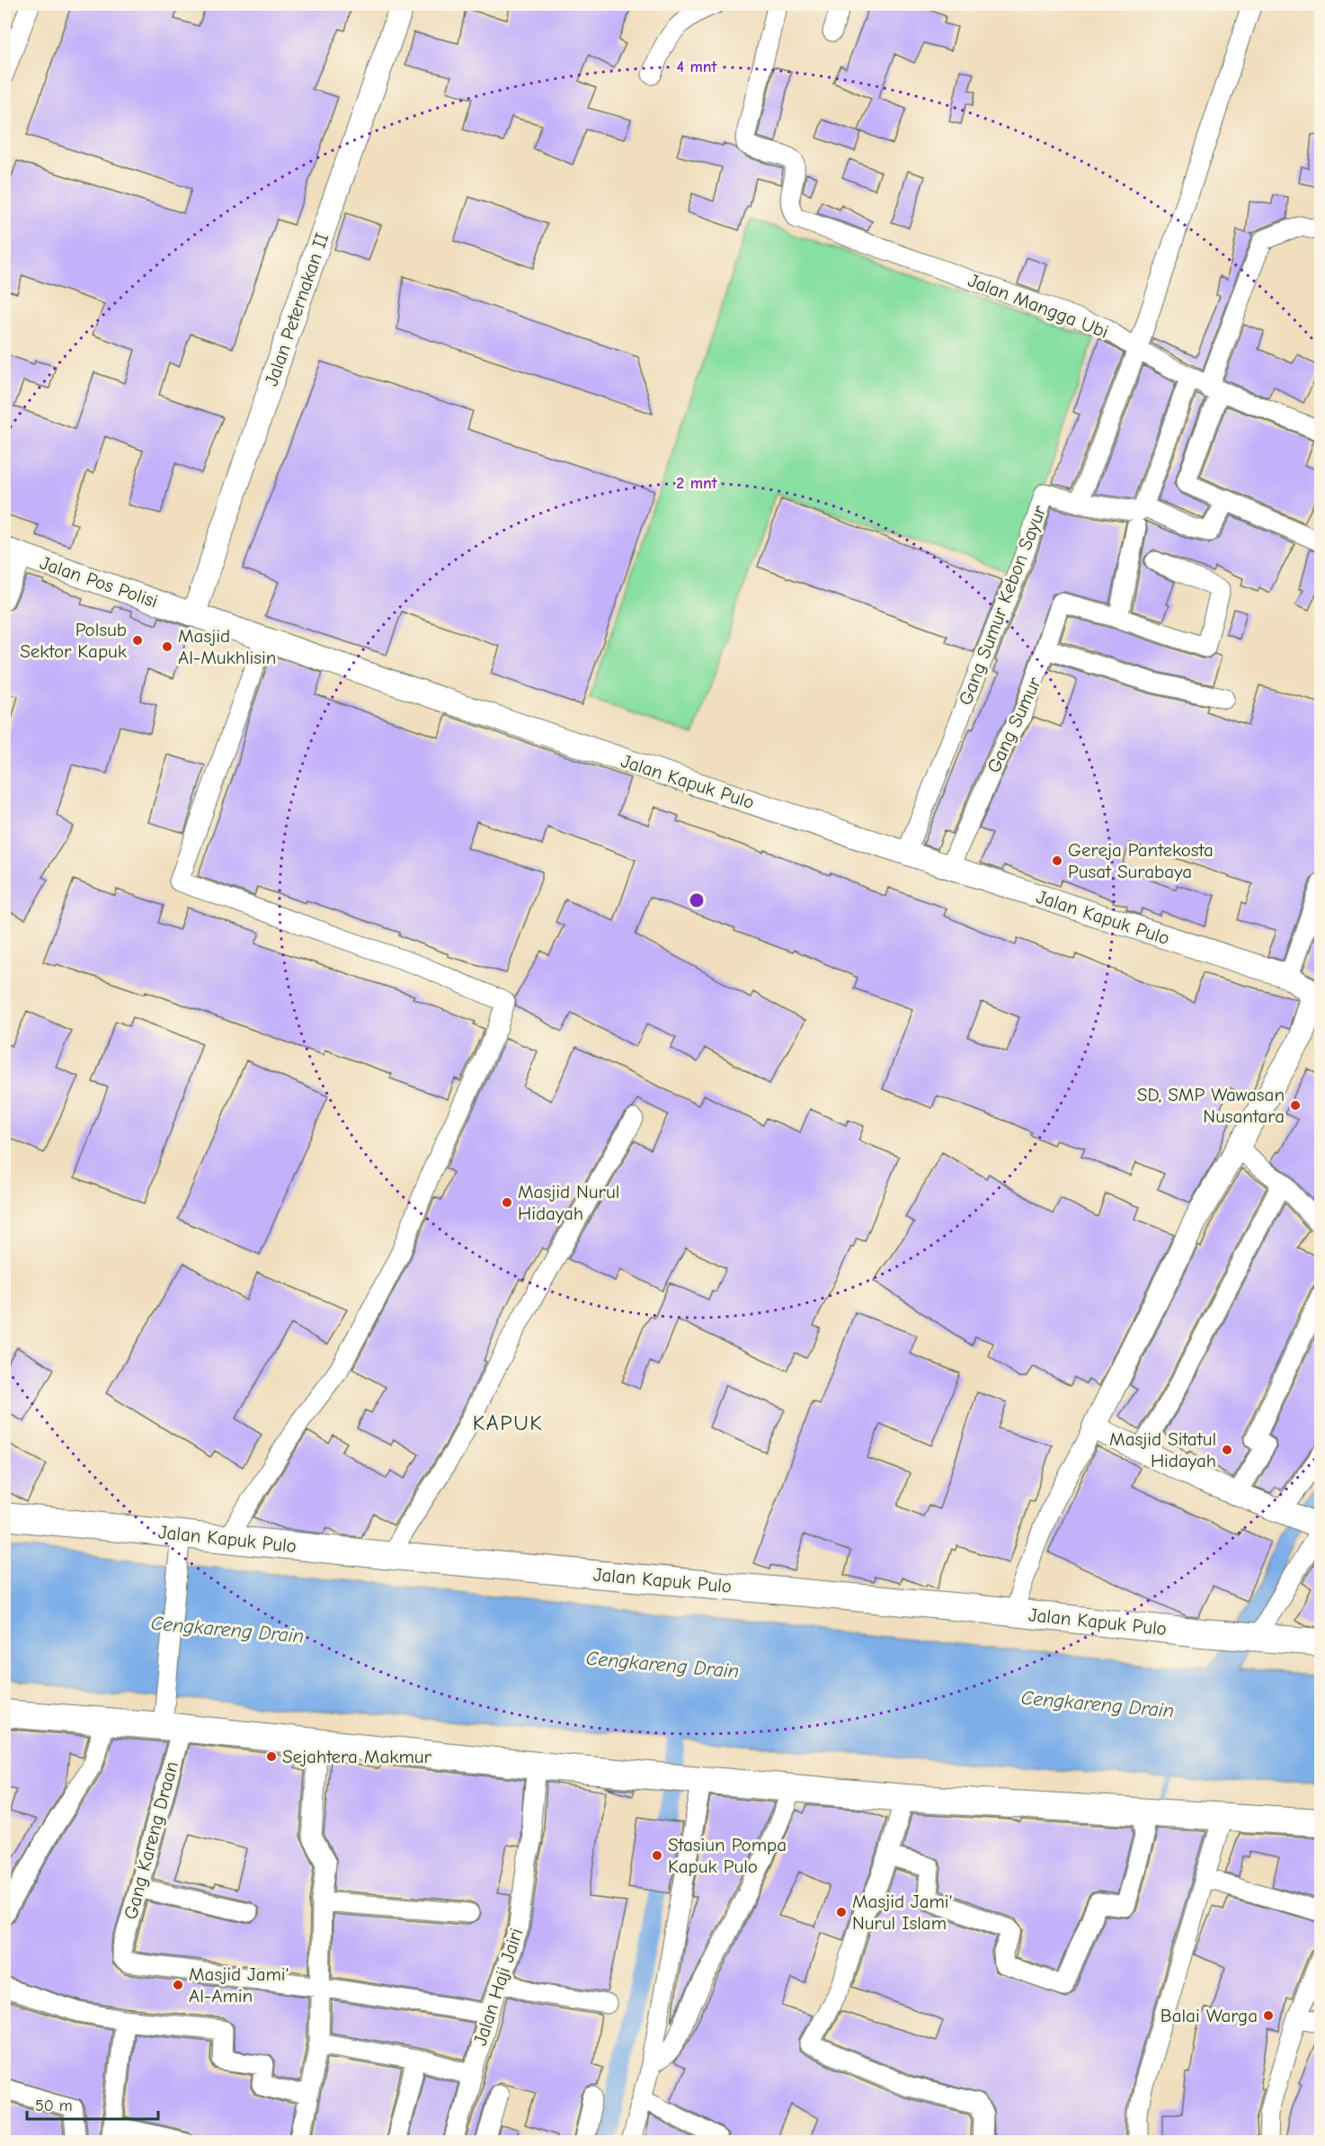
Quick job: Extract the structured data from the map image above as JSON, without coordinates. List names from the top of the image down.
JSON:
{
  "streets": {
    "main road": ["Jalan Kapuk Pulo"],
    "street": [
      "Jalan Mangga Ubi",
      "Jalan Peternakan II",
      "Jalan Pos Polisi",
      "Gang Sumur Kebon Sayur",
      "Gang Sumur",
      "Gang Kareng Draan",
      "Jalan Haji Jairi"
    ]
  },
  "crossings": [
    ["Jalan Peternakan II", "Jalan Pos Polisi"],
    ["Jalan Peternakan II", "Jalan Kapuk Pulo"],
    ["Jalan Pos Polisi", "Jalan Kapuk Pulo"],
    ["Gang Sumur Kebon Sayur", "Jalan Kapuk Pulo"],
    ["Gang Sumur", "Jalan Kapuk Pulo"],
    ["Jalan Kapuk Pulo", "Gang Kareng Draan"]
  ],
  "districts": ["KAPUK"],
  "water": ["Cengkareng Drain"],
  "places": [
    "Polsub Sektor Kapuk",
    "Masjid Al-Mukhlisin",
    "Gereja Pantekosta Pusat Surabaya",
    "SD, SMP Wawasan Nusantara",
    "Masjid Nurul Hidayah",
    "Masjid Sitatul Hidayah",
    "Sejahtera Makmur",
    "Stasiun Pompa Kapuk Pulo",
    "Masjid Jami' Nurul Islam",
    "Masjid Jami' Al-Amin",
    "Balai Warga"
  ],
  "scale_bar": "50 m",
  "rings": ["4 mnt", "2 mnt"]
}
